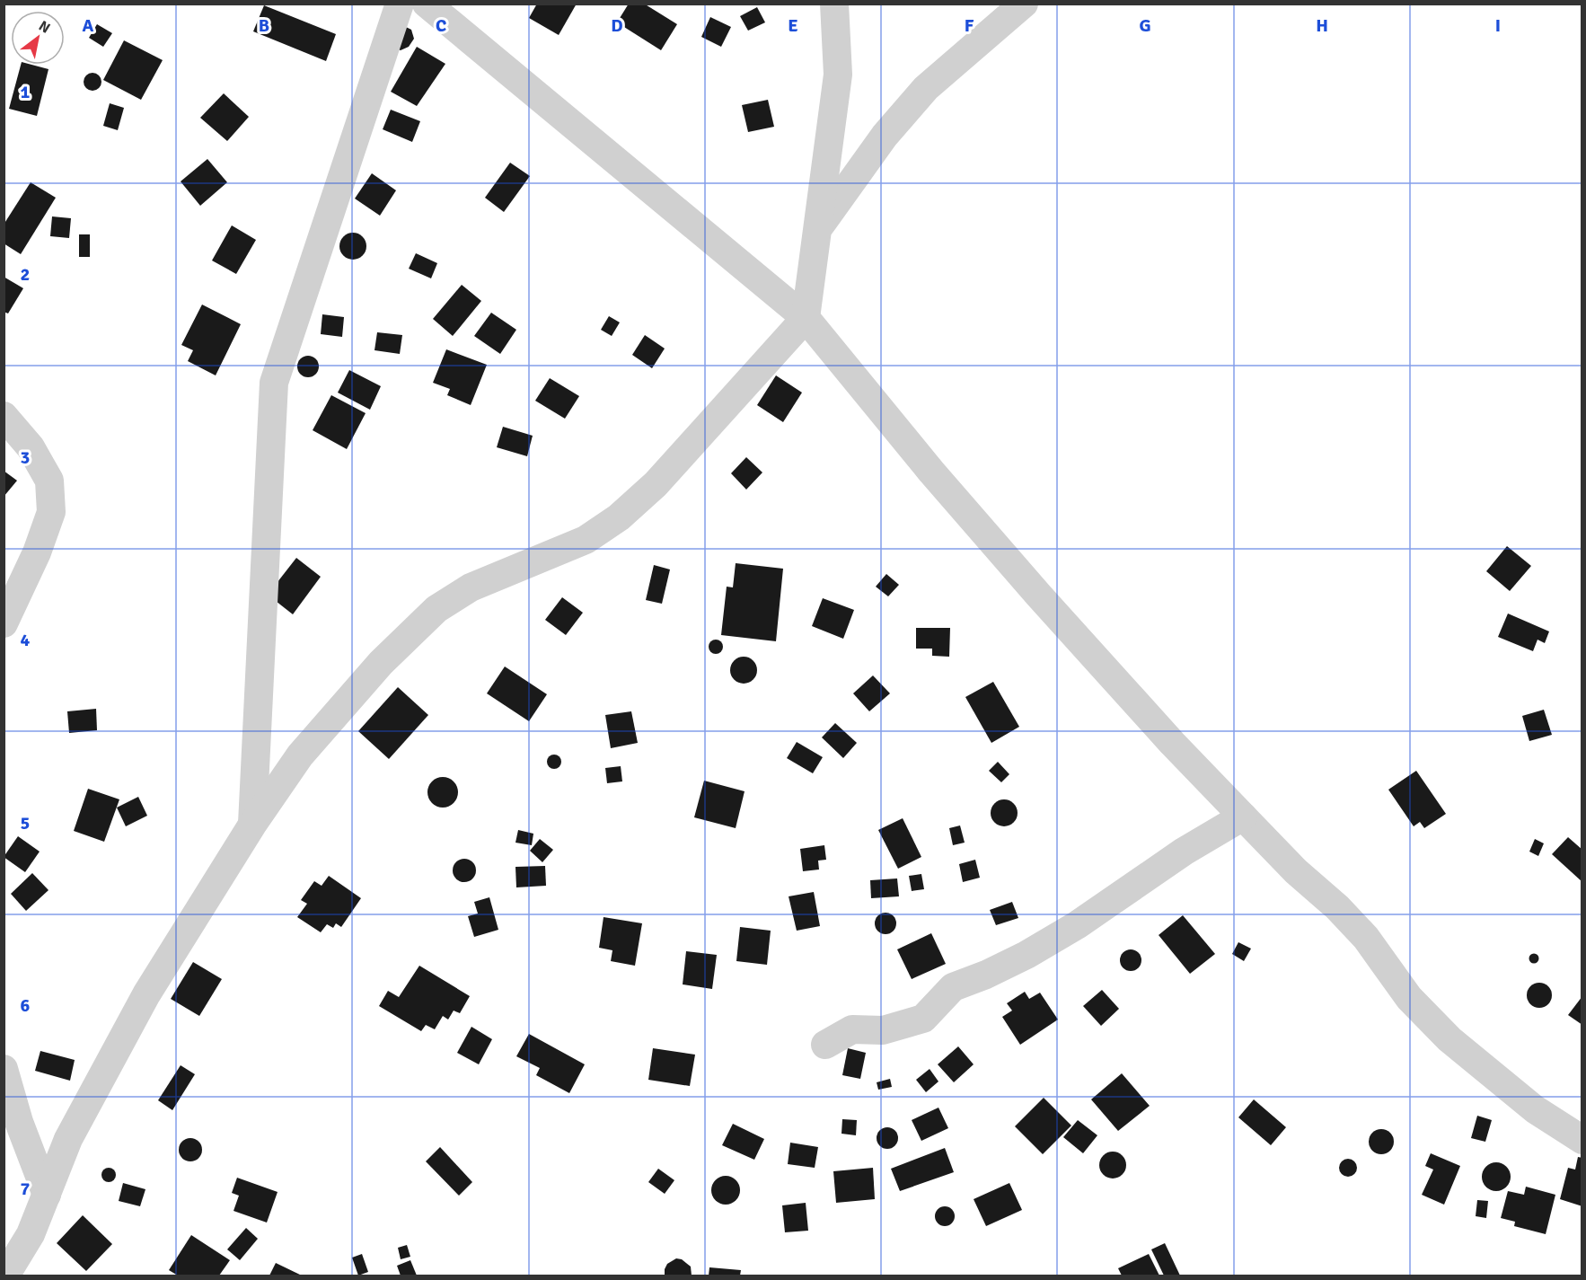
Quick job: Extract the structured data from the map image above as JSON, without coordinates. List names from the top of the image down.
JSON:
{
  "north": "top right",
  "grid": {
    "columns": [
      "A",
      "B",
      "C",
      "D",
      "E",
      "F",
      "G",
      "H",
      "I"
    ],
    "rows": [
      "1",
      "2",
      "3",
      "4",
      "5",
      "6",
      "7"
    ]
  }
}
